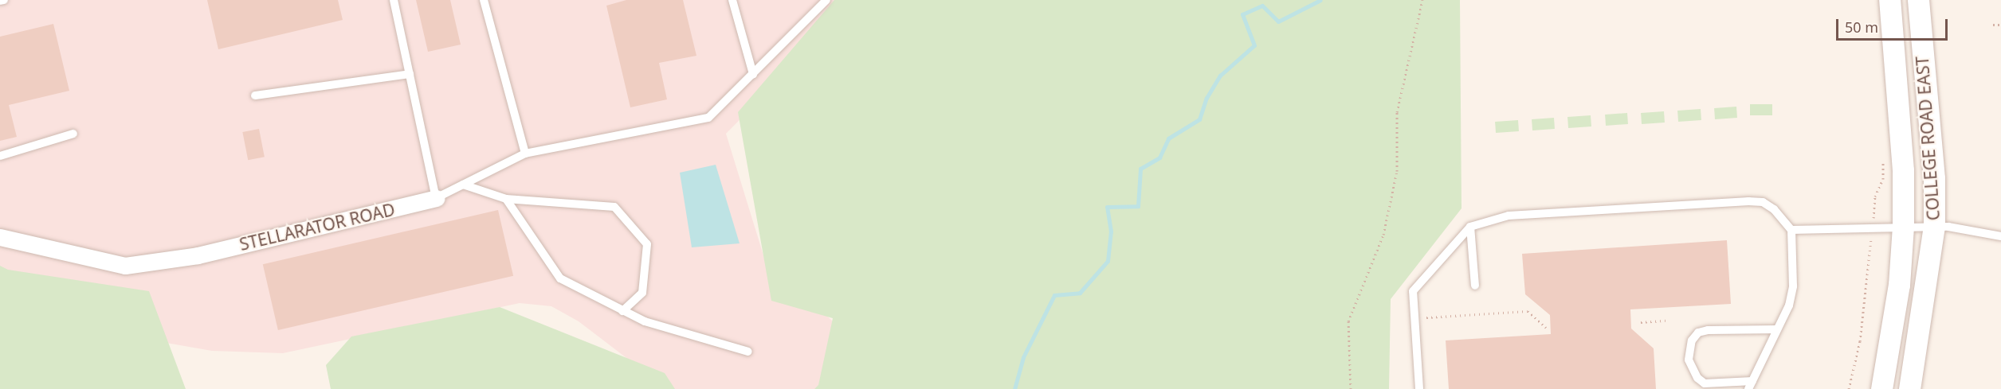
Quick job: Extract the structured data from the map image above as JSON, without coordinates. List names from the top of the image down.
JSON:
{
  "streets": {
    "street": ["COLLEGE ROAD EAST", "STELLARATOR ROAD"]
  },
  "scale_bar": "50 m"
}
